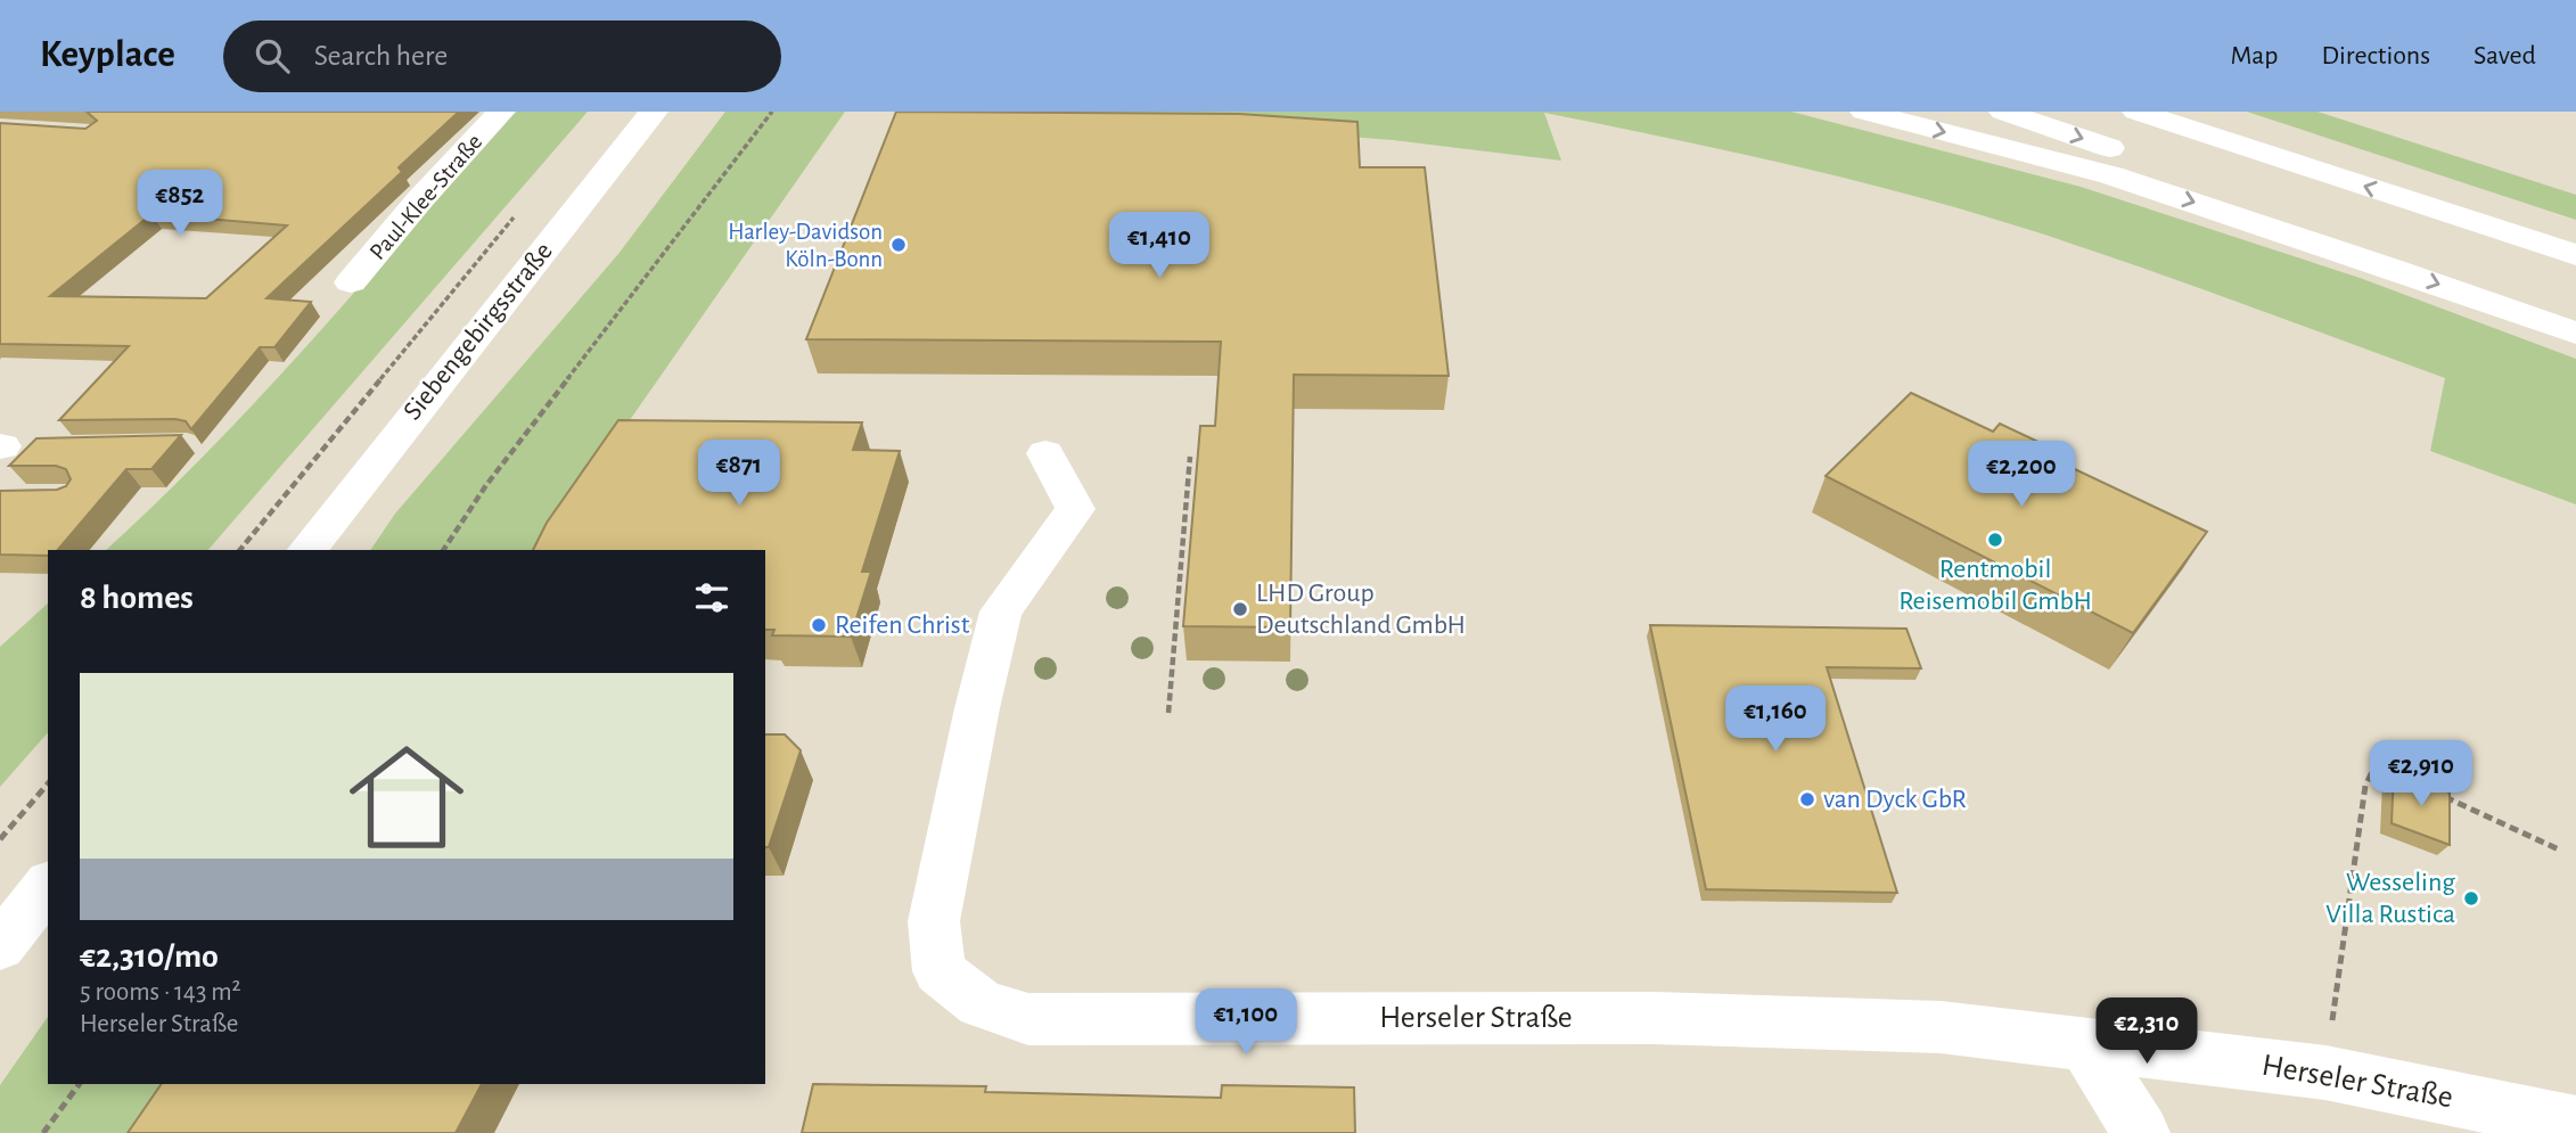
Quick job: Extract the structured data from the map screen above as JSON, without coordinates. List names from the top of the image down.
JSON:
{
  "streets": {
    "main road": ["Paul-Klee-Straße", "Siebengebirgsstraße", "Herseler Straße"]
  },
  "places": [
    "Harley-Davidson Köln-Bonn",
    "Rentmobil Reisemobil GmbH",
    "LHD Group Deutschland GmbH",
    "Reifen Christ",
    "van Dyck GbR",
    "Wesseling Villa Rustica"
  ],
  "page": {
    "header": "Keyplace",
    "search": "Search here",
    "nav": ["Map", "Directions", "Saved"],
    "price": [
      "€852",
      "€1,410",
      "€871",
      "€2,200",
      "€1,160",
      "€2,910",
      "€1,100",
      "€2,310"
    ],
    "heading": "8 homes",
    "list": [
      {
        "name": "€2,310/mo",
        "note": "5 rooms · 143 m² · Herseler Straße"
      }
    ]
  }
}
